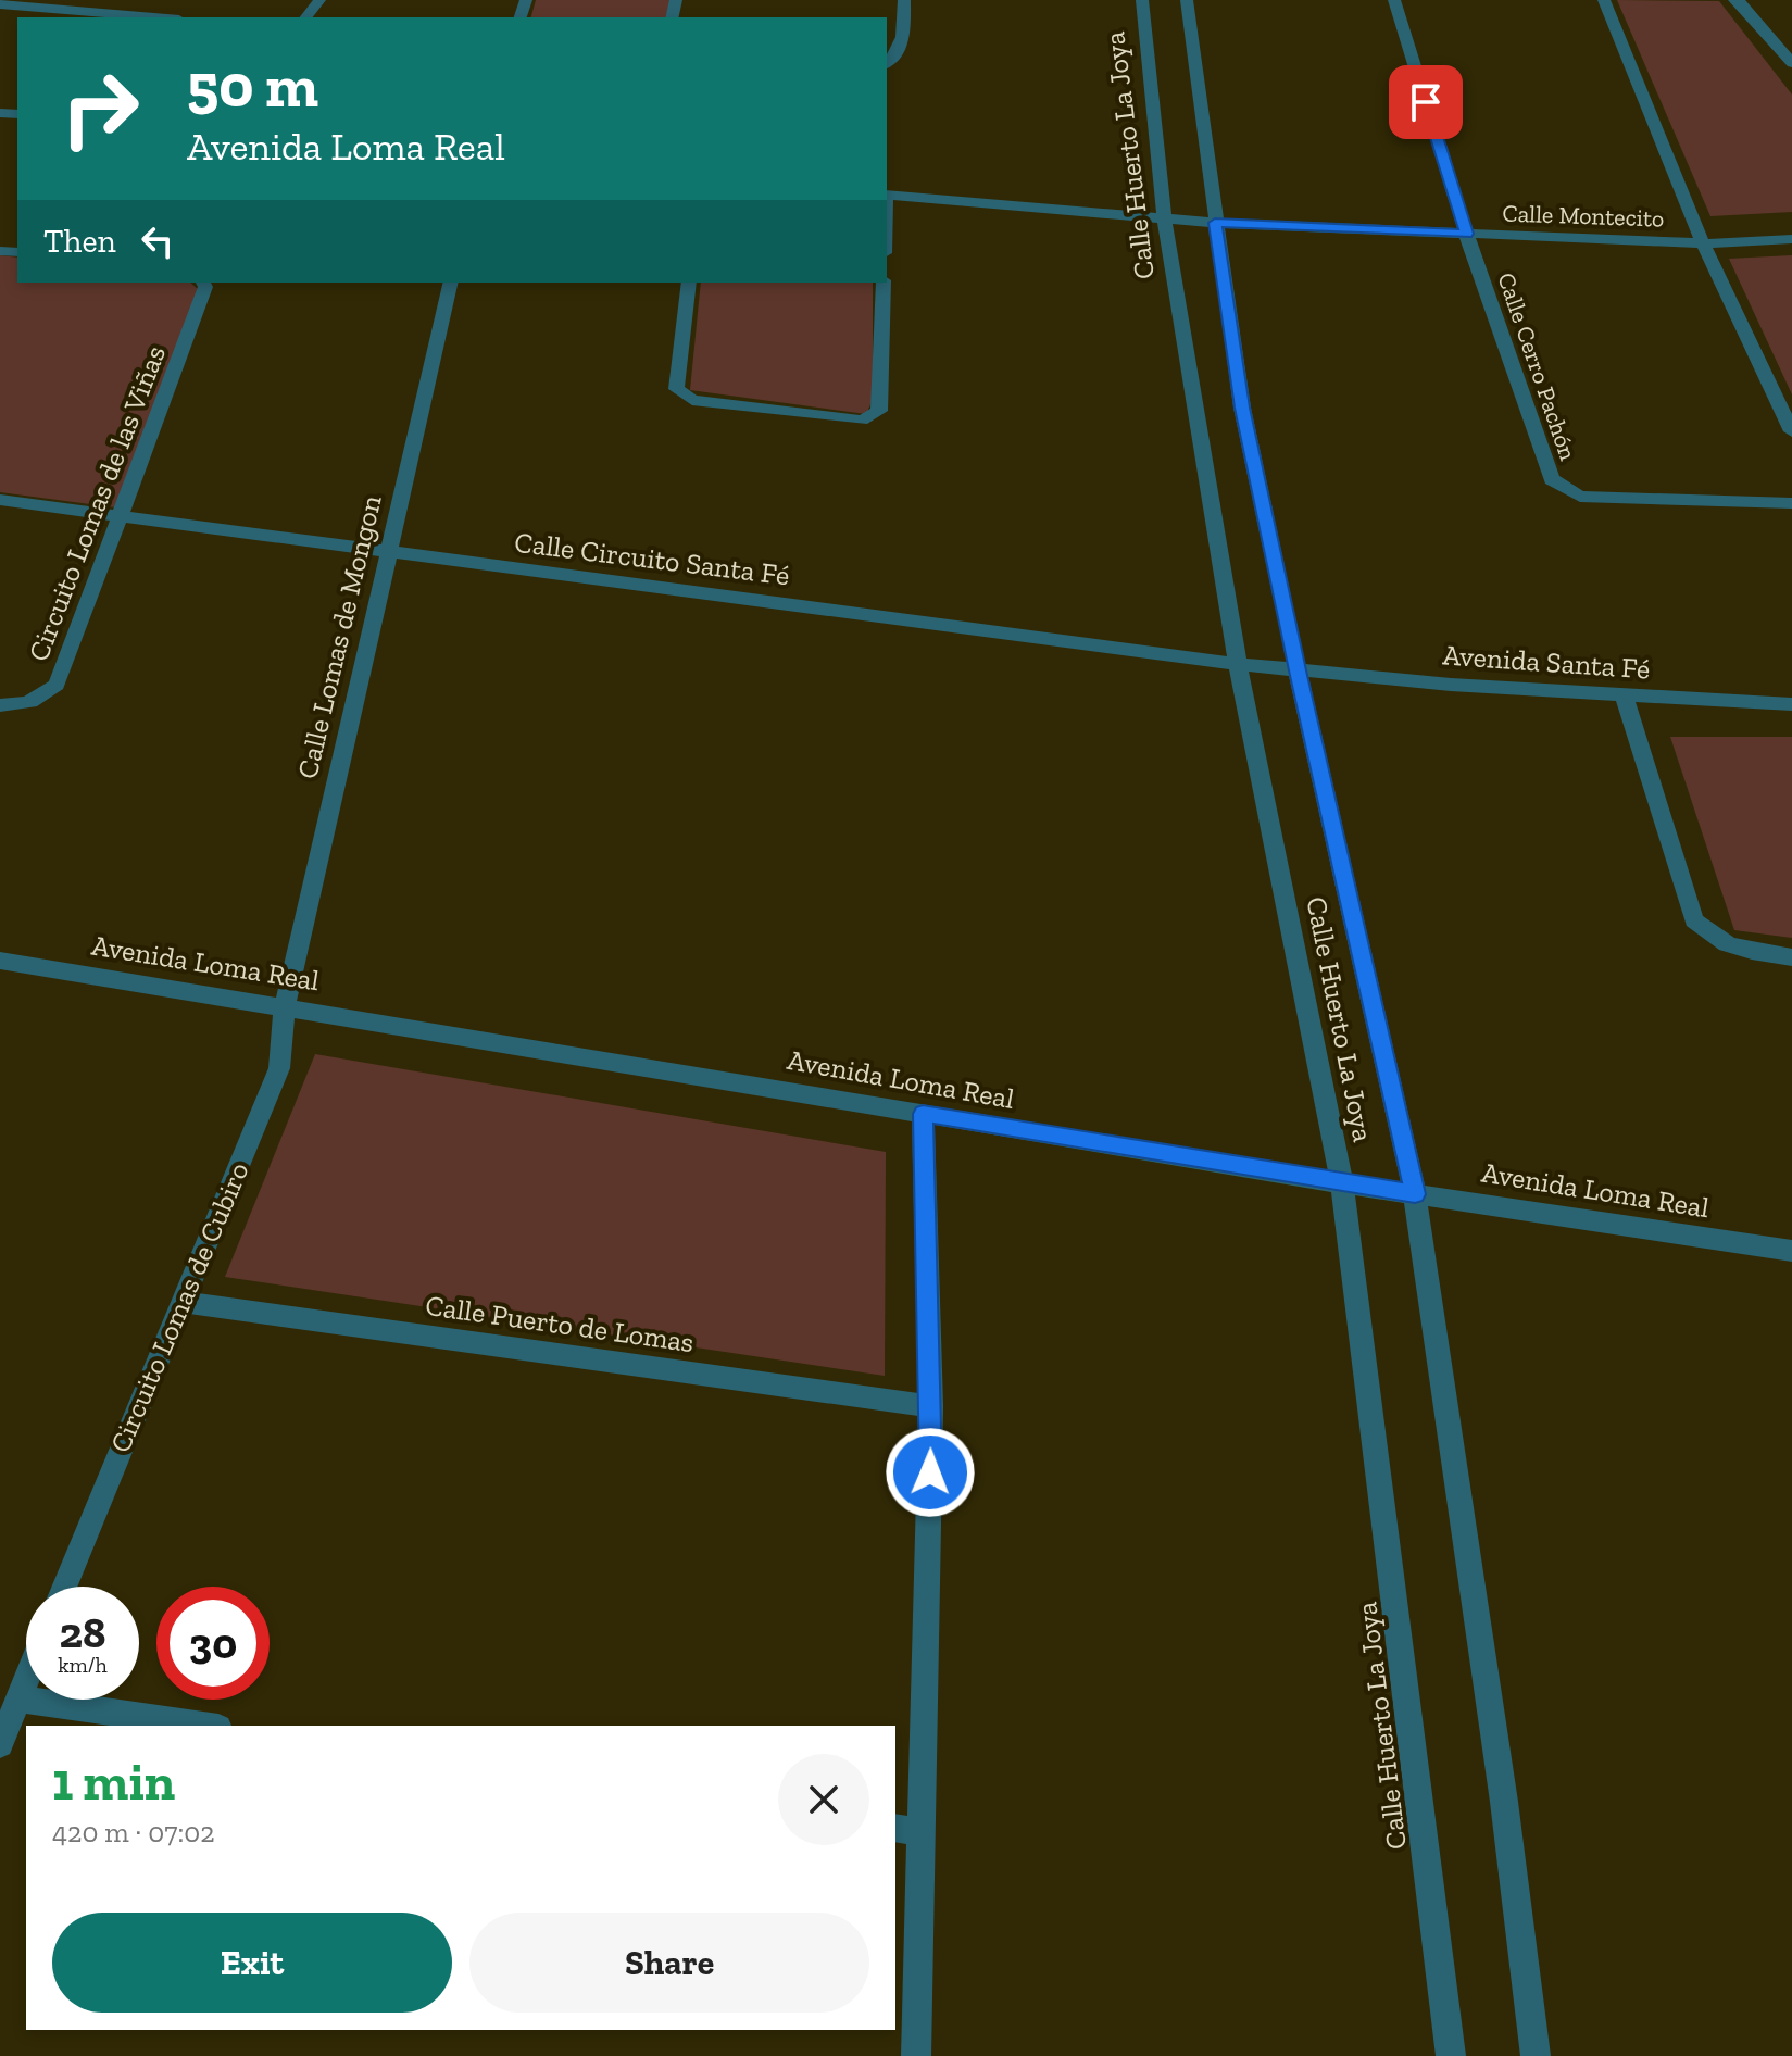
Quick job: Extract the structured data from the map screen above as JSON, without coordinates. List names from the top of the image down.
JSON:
{
  "streets": {
    "street": [
      "Calle Huerto La Joya",
      "Calle Montecito",
      "Calle Cerro Pachón",
      "Circuito Lomas de las Viñas",
      "Calle Circuito Santa Fé",
      "Calle Lomas de Mongon",
      "Avenida Santa Fé",
      "Avenida Loma Real",
      "Circuito Lomas de Cubiro",
      "Calle Puerto de Lomas"
    ]
  },
  "crossings": [
    ["Calle Huerto La Joya", "Calle Montecito"],
    ["Calle Huerto La Joya", "Calle Circuito Santa Fé"],
    ["Calle Huerto La Joya", "Avenida Santa Fé"],
    ["Calle Huerto La Joya", "Avenida Loma Real"],
    ["Calle Montecito", "Calle Cerro Pachón"],
    ["Circuito Lomas de las Viñas", "Calle Circuito Santa Fé"],
    ["Calle Circuito Santa Fé", "Calle Lomas de Mongon"],
    ["Calle Circuito Santa Fé", "Avenida Santa Fé"],
    ["Calle Lomas de Mongon", "Avenida Loma Real"],
    ["Calle Lomas de Mongon", "Circuito Lomas de Cubiro"],
    ["Avenida Loma Real", "Circuito Lomas de Cubiro"],
    ["Circuito Lomas de Cubiro", "Calle Puerto de Lomas"]
  ],
  "page": {
    "turn": ["50 m", "Avenida Loma Real"],
    "then": "Then",
    "speed": "28 km/h",
    "limit": "30",
    "heading": ["1 min", "420 m · 07:02"],
    "buttons": ["Exit", "Share"]
  }
}
